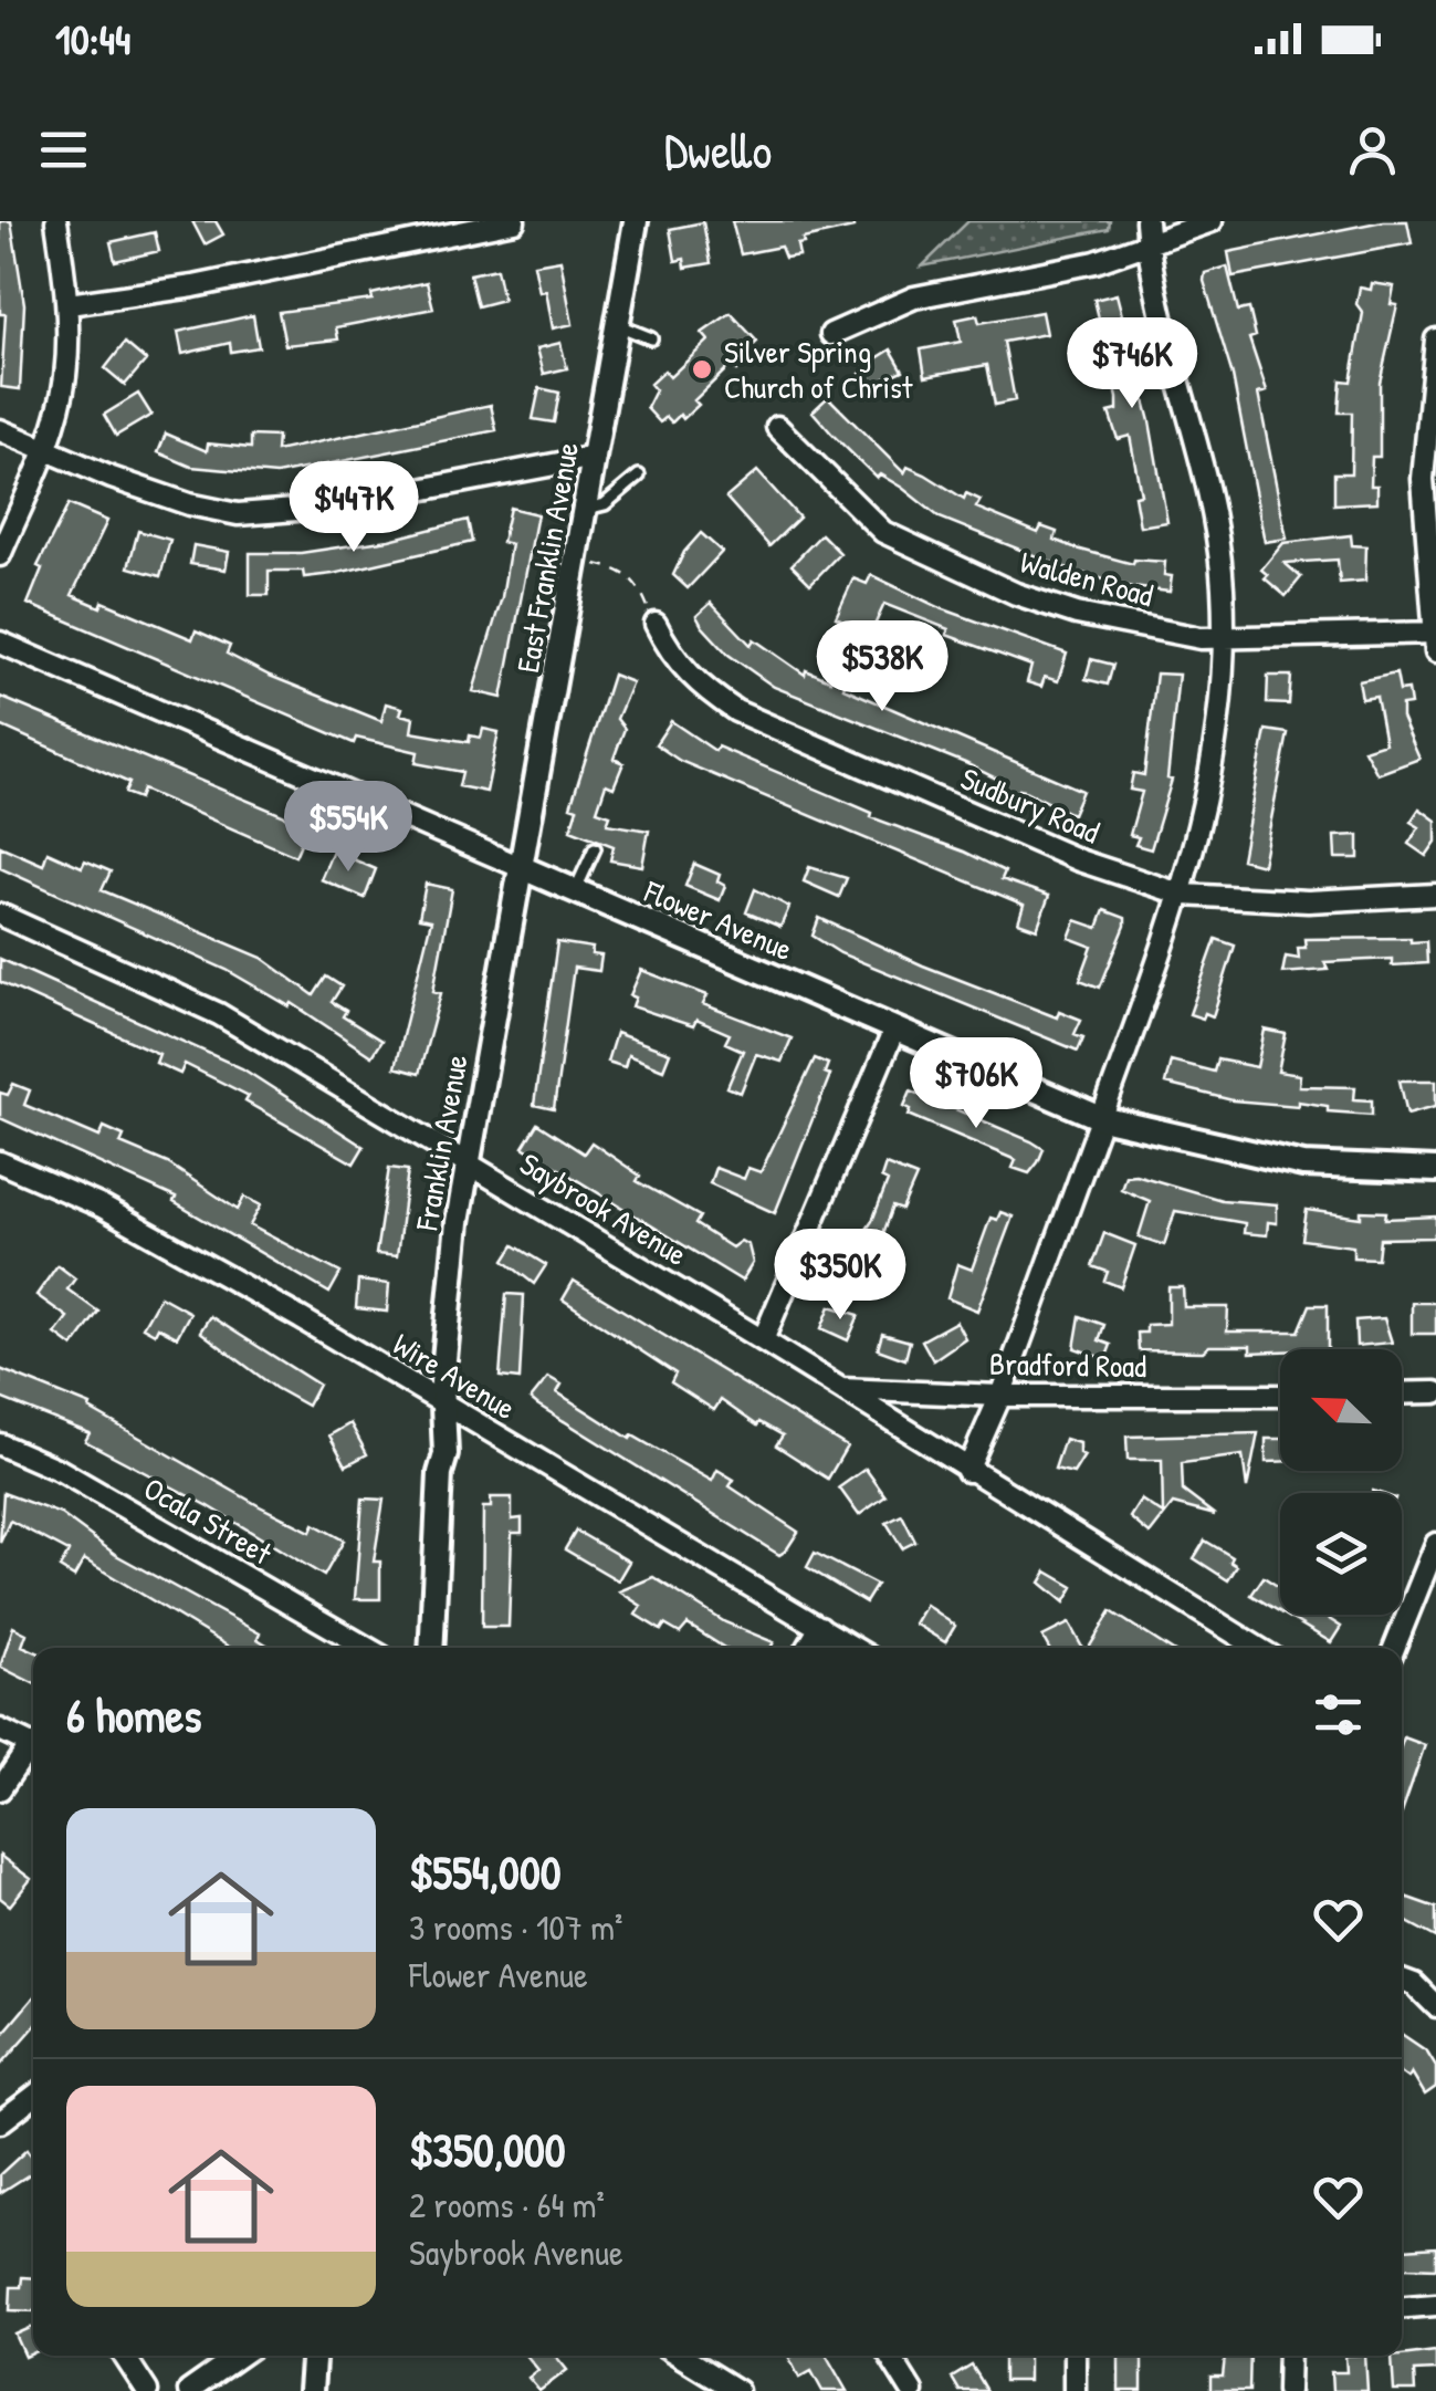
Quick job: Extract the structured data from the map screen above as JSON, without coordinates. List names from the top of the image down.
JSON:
{
  "streets": {
    "street": [
      "East Franklin Avenue",
      "Walden Road",
      "Sudbury Road",
      "Flower Avenue",
      "Franklin Avenue",
      "Saybrook Avenue",
      "Bradford Road",
      "Wire Avenue",
      "Ocala Street"
    ]
  },
  "crossings": [
    ["East Franklin Avenue", "Flower Avenue"],
    ["East Franklin Avenue", "Franklin Avenue"],
    ["Flower Avenue", "Franklin Avenue"],
    ["Franklin Avenue", "Saybrook Avenue"],
    ["Franklin Avenue", "Wire Avenue"],
    ["Saybrook Avenue", "Bradford Road"]
  ],
  "places": ["Silver Spring Church of Christ"],
  "north": "top left",
  "page": {
    "status": "10:44",
    "header": "Dwello",
    "price": [
      "$746K",
      "$447K",
      "$538K",
      "$554K",
      "$706K",
      "$350K"
    ],
    "heading": "6 homes",
    "list": [
      {
        "name": "$554,000",
        "note": "3 rooms · 107 m² · Flower Avenue"
      },
      {
        "name": "$350,000",
        "note": "2 rooms · 64 m² · Saybrook Avenue"
      }
    ]
  }
}
